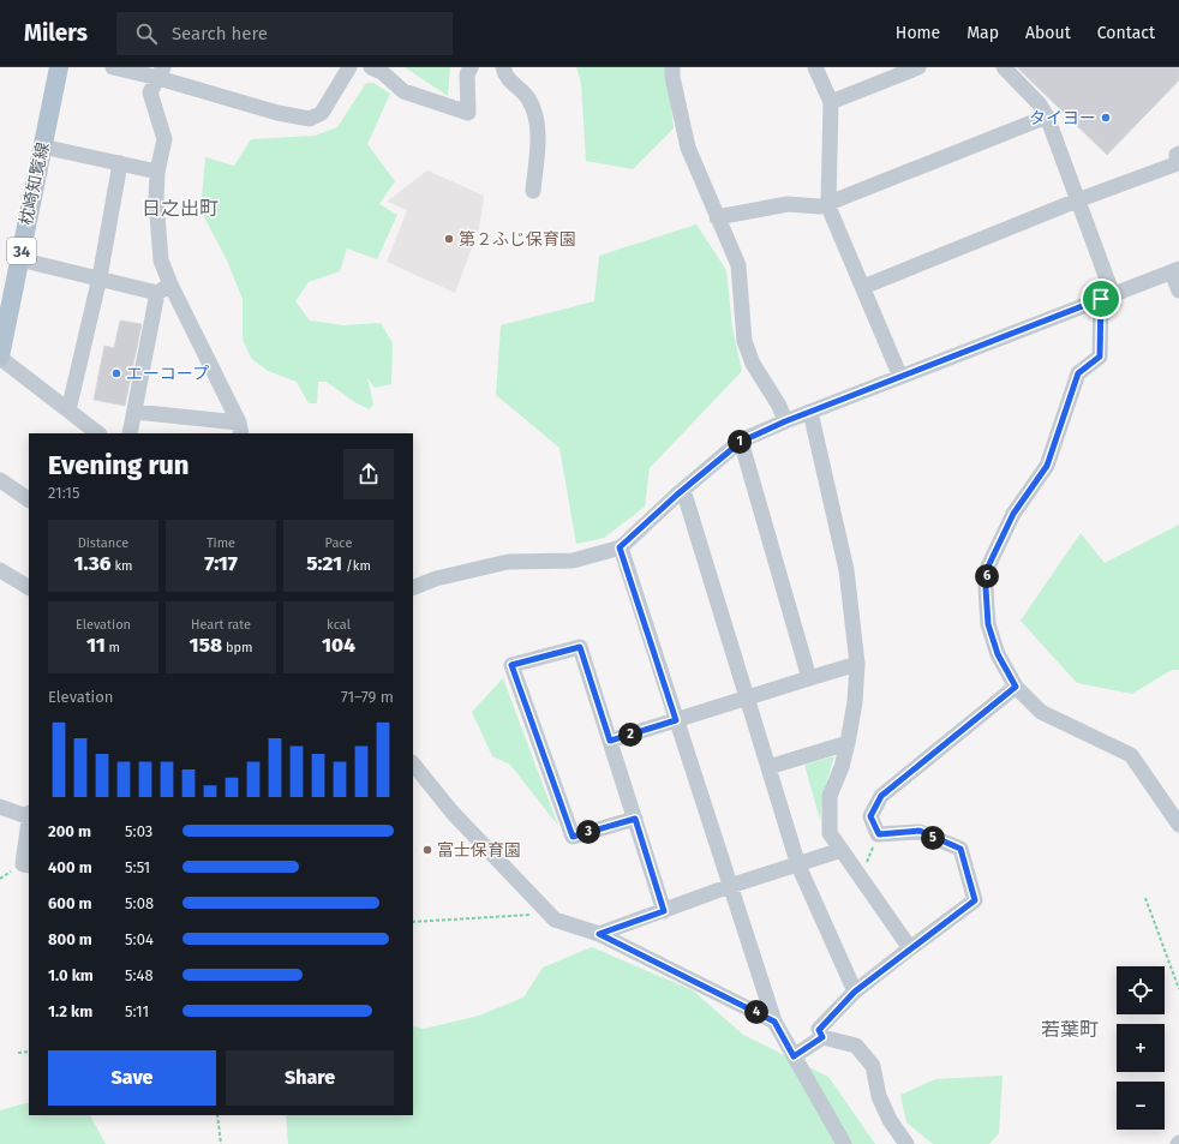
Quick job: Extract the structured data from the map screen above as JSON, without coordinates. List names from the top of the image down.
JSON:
{
  "streets": {
    "main road": ["枕崎知覧線", "34"]
  },
  "districts": ["日之出町", "若葉町"],
  "places": [
    "タイヨー",
    "第２ふじ保育園",
    "エーコープ",
    "富士保育園"
  ],
  "page": {
    "header": "Milers",
    "search": "Search here",
    "nav": [
      "Home",
      "Map",
      "About",
      "Contact"
    ],
    "pins": [
      "1",
      "6",
      "2",
      "3",
      "5",
      "4"
    ],
    "heading": ["Evening run", "21:15"],
    "stats": [
      ["Distance", "1.36 km"],
      ["Time", "7:17"],
      ["Pace", "5:21 /km"],
      ["Elevation", "11 m"],
      ["Heart rate", "158 bpm"],
      ["kcal", "104"]
    ],
    "chart": ["Elevation", "71–79 m"],
    "list": [
      {
        "name": "200 m",
        "note": "5:03"
      },
      {
        "name": "400 m",
        "note": "5:51"
      },
      {
        "name": "600 m",
        "note": "5:08"
      },
      {
        "name": "800 m",
        "note": "5:04"
      },
      {
        "name": "1.0 km",
        "note": "5:48"
      },
      {
        "name": "1.2 km",
        "note": "5:11"
      }
    ],
    "map_buttons": ["+", "−"],
    "buttons": ["Save", "Share"]
  }
}
